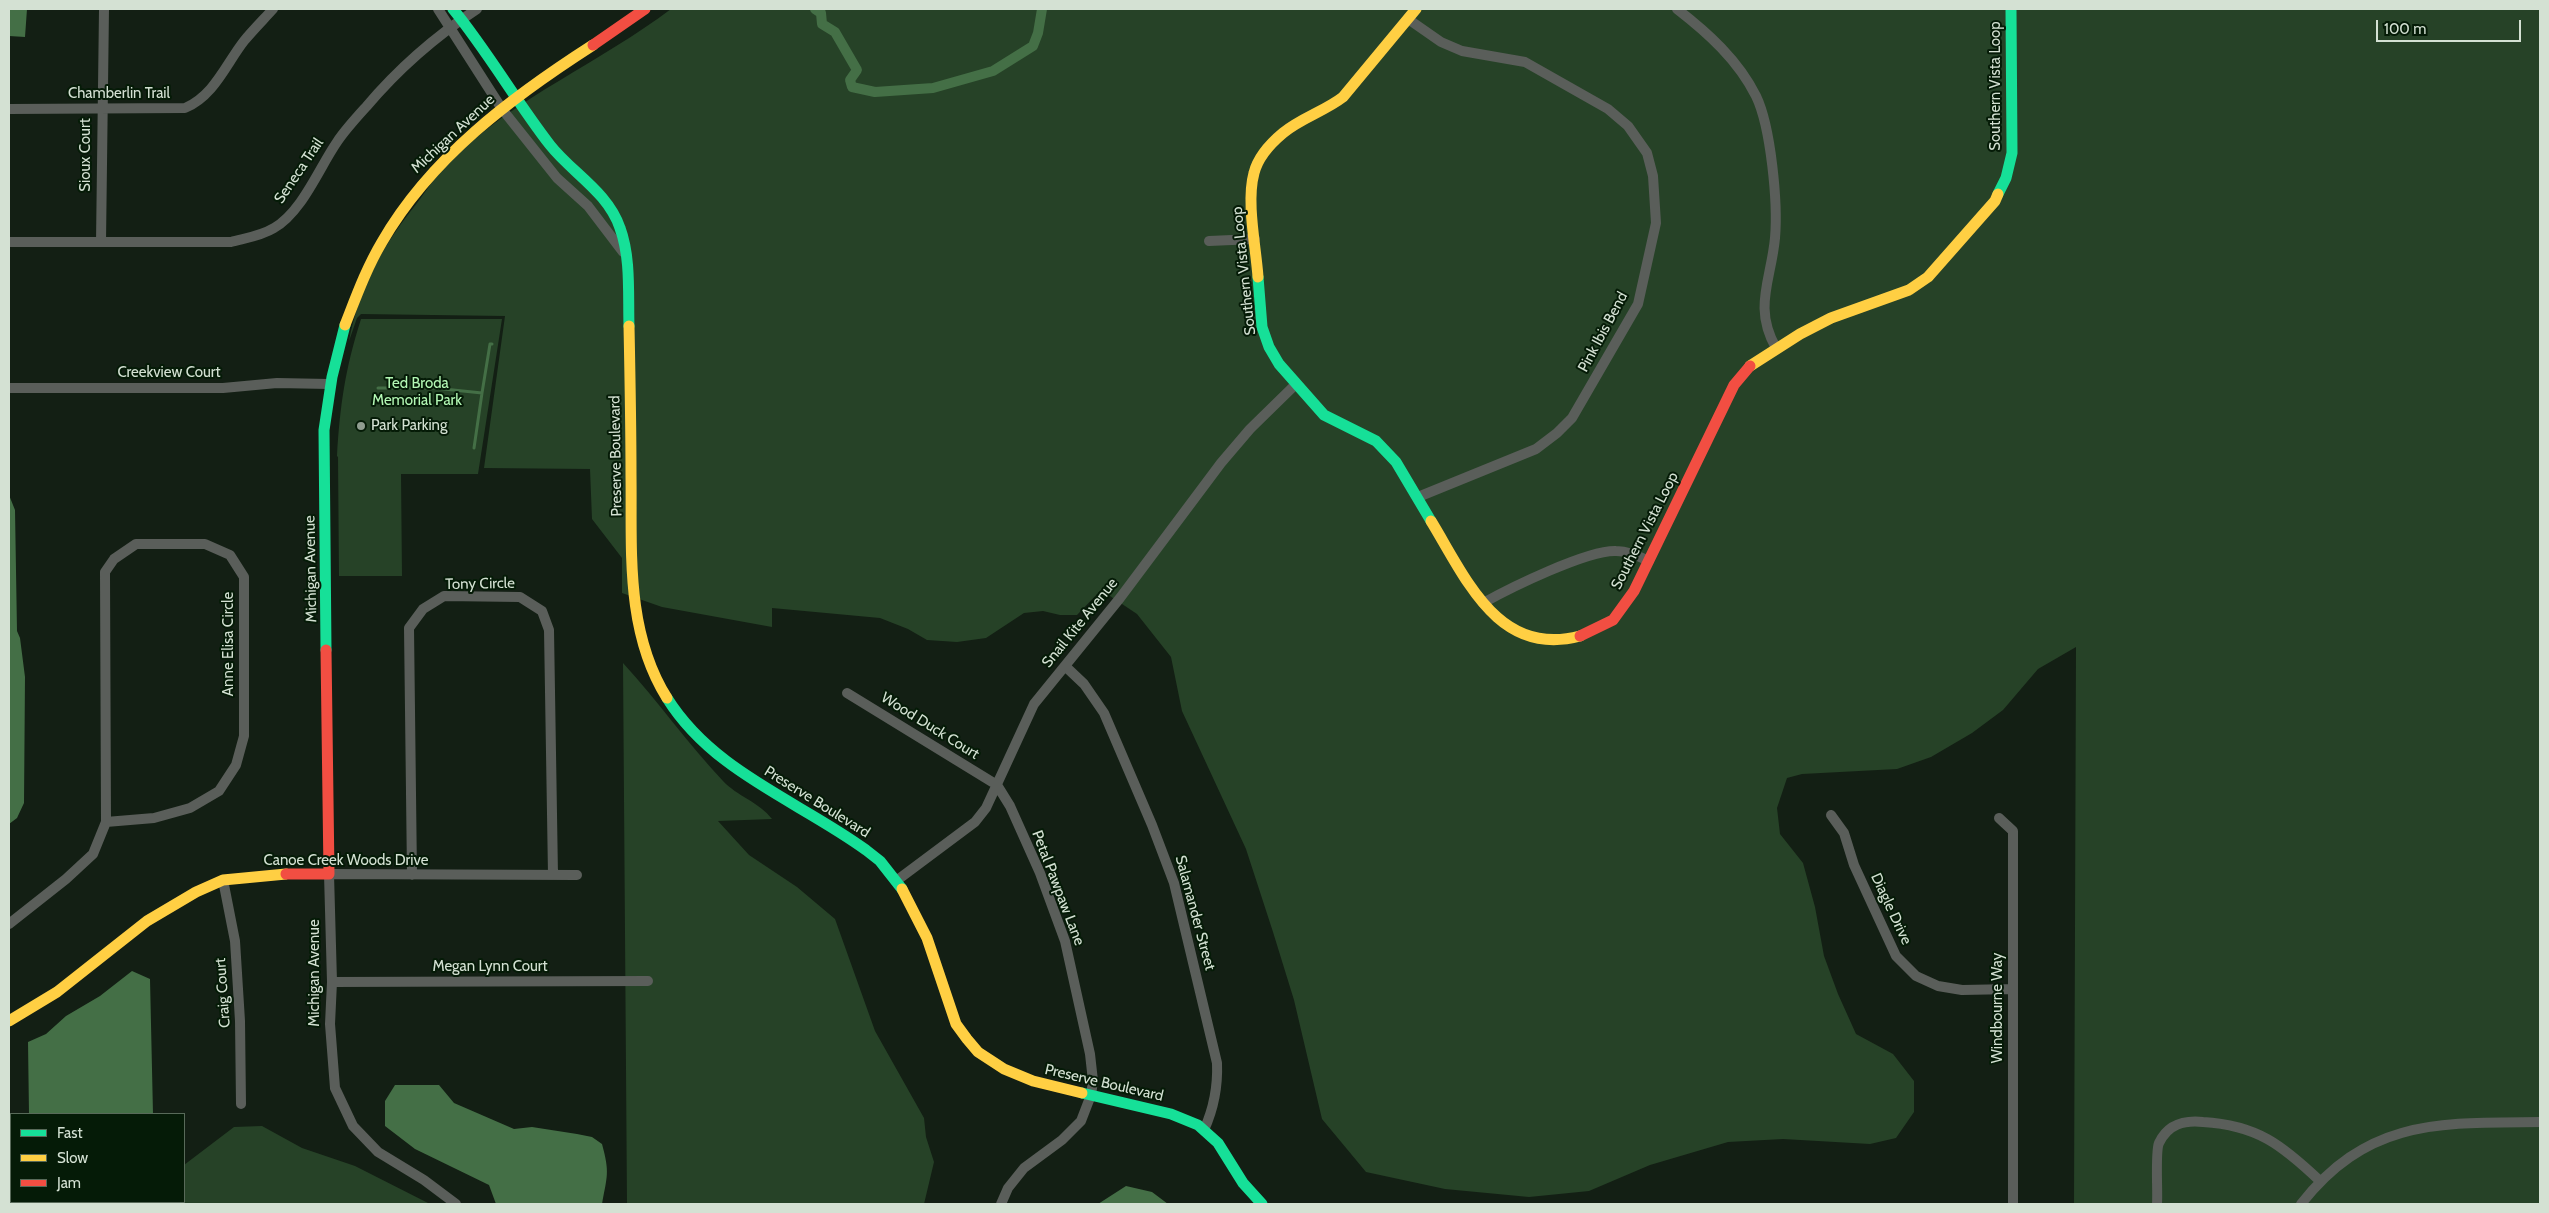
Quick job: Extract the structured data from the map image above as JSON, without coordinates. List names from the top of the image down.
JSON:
{
  "streets": {
    "street": [
      "Southern Vista Loop",
      "Chamberlin Trail",
      "Michigan Avenue",
      "Sioux Court",
      "Seneca Trail",
      "Pink Ibis Bend",
      "Creekview Court",
      "Preserve Boulevard",
      "Tony Circle",
      "Snail Kite Avenue",
      "Anne Elisa Circle",
      "Wood Duck Court",
      "Canoe Creek Woods Drive",
      "Petal Pawpaw Lane",
      "Diagle Drive",
      "Salamander Street",
      "Megan Lynn Court",
      "Craig Court",
      "Windbourne Way"
    ]
  },
  "crossings": [
    ["Southern Vista Loop", "Pink Ibis Bend"],
    ["Southern Vista Loop", "Snail Kite Avenue"],
    ["Chamberlin Trail", "Sioux Court"],
    ["Michigan Avenue", "Creekview Court"],
    ["Michigan Avenue", "Preserve Boulevard"],
    ["Michigan Avenue", "Canoe Creek Woods Drive"],
    ["Michigan Avenue", "Megan Lynn Court"],
    ["Sioux Court", "Seneca Trail"],
    ["Seneca Trail", "Preserve Boulevard"],
    ["Preserve Boulevard", "Snail Kite Avenue"],
    ["Preserve Boulevard", "Petal Pawpaw Lane"],
    ["Preserve Boulevard", "Salamander Street"],
    ["Tony Circle", "Canoe Creek Woods Drive"],
    ["Snail Kite Avenue", "Wood Duck Court"],
    ["Snail Kite Avenue", "Petal Pawpaw Lane"],
    ["Snail Kite Avenue", "Salamander Street"],
    ["Wood Duck Court", "Petal Pawpaw Lane"],
    ["Canoe Creek Woods Drive", "Craig Court"],
    ["Diagle Drive", "Windbourne Way"]
  ],
  "parks": ["Ted Broda Memorial Park"],
  "places": ["Park Parking"],
  "legend": ["Fast", "Slow", "Jam"],
  "scale_bar": "100 m"
}
